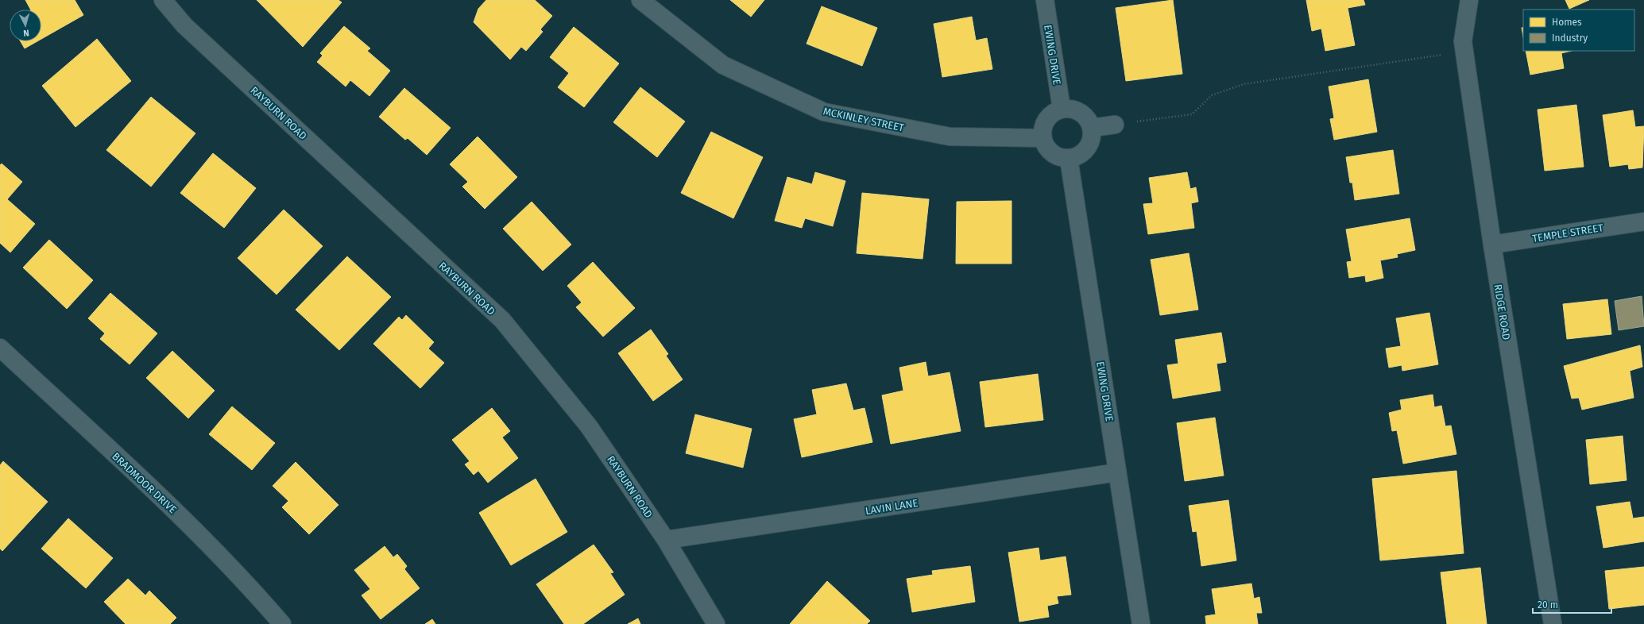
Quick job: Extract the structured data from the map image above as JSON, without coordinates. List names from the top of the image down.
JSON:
{
  "streets": {
    "street": [
      "EWING DRIVE",
      "RAYBURN ROAD",
      "MCKINLEY STREET",
      "TEMPLE STREET",
      "RIDGE ROAD",
      "BRADMOOR DRIVE",
      "LAVIN LANE"
    ]
  },
  "crossings": [
    ["EWING DRIVE", "MCKINLEY STREET"],
    ["EWING DRIVE", "LAVIN LANE"],
    ["RAYBURN ROAD", "LAVIN LANE"],
    ["TEMPLE STREET", "RIDGE ROAD"]
  ],
  "legend": ["Homes", "Industry"],
  "scale_bar": "20 m",
  "north": "bottom"
}
